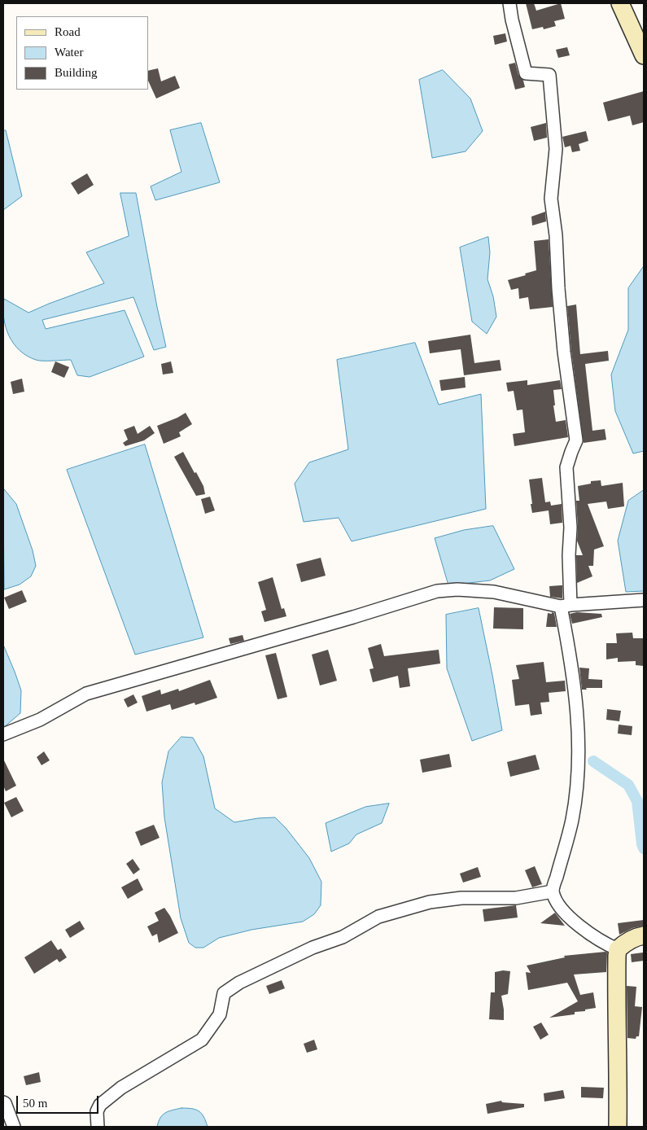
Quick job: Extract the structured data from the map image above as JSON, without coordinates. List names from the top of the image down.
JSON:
{
  "legend": ["Road", "Water", "Building"],
  "scale_bar": "50 m"
}
